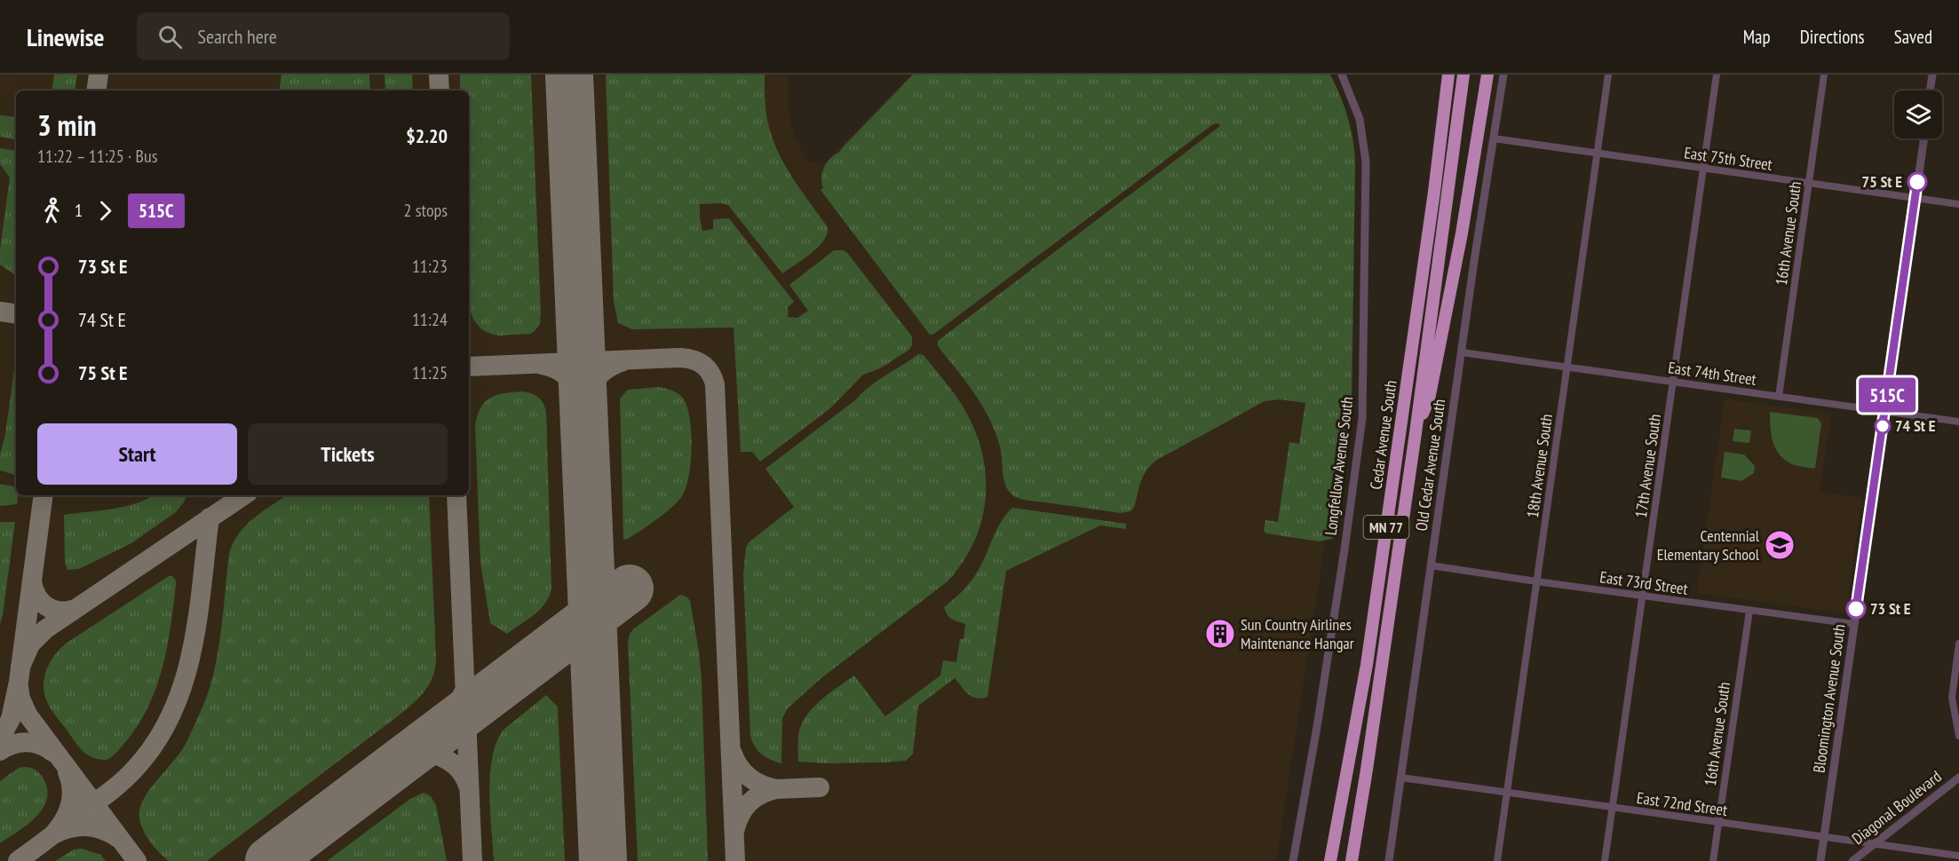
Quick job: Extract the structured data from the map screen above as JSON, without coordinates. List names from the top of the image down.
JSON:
{
  "streets": {
    "highway": ["Cedar Avenue South", "MN 77"],
    "street": [
      "East 75th Street",
      "16th Avenue South",
      "East 74th Street",
      "Old Cedar Avenue South",
      "Longfellow Avenue South",
      "18th Avenue South",
      "17th Avenue South",
      "East 73rd Street",
      "Bloomington Avenue South",
      "East 72nd Street",
      "Diagonal Boulevard"
    ]
  },
  "crossings": [
    ["East 75th Street", "16th Avenue South"],
    ["East 75th Street", "Old Cedar Avenue South"],
    ["East 75th Street", "18th Avenue South"],
    ["East 75th Street", "17th Avenue South"],
    ["East 75th Street", "Bloomington Avenue South"],
    ["16th Avenue South", "East 74th Street"],
    ["16th Avenue South", "East 73rd Street"],
    ["16th Avenue South", "East 72nd Street"],
    ["East 74th Street", "Old Cedar Avenue South"],
    ["East 74th Street", "18th Avenue South"],
    ["East 74th Street", "17th Avenue South"],
    ["East 74th Street", "Bloomington Avenue South"],
    ["Old Cedar Avenue South", "East 73rd Street"],
    ["Old Cedar Avenue South", "East 72nd Street"],
    ["18th Avenue South", "East 73rd Street"],
    ["18th Avenue South", "East 72nd Street"],
    ["17th Avenue South", "East 73rd Street"],
    ["17th Avenue South", "East 72nd Street"],
    ["East 73rd Street", "Bloomington Avenue South"],
    ["Bloomington Avenue South", "East 72nd Street"],
    ["East 72nd Street", "Diagonal Boulevard"]
  ],
  "places": {
    "other": ["75 St E", "74 St E", "73 St E"],
    "school or university": ["Centennial Elementary School"],
    "building": ["Sun Country Airlines Maintenance Hangar"]
  },
  "lines": ["bus line 515C"],
  "page": {
    "header": "Linewise",
    "search": "Search here",
    "nav": ["Map", "Directions", "Saved"],
    "on_map": "515C",
    "heading": ["3 min", "11:22 – 11:25 · Bus", "$2.20"],
    "legs": ["1", "515C", "2 stops"],
    "list": [
      {
        "name": "73 St E",
        "value": "11:23"
      },
      {
        "name": "74 St E",
        "value": "11:24"
      },
      {
        "name": "75 St E",
        "value": "11:25"
      }
    ],
    "buttons": ["Start", "Tickets"]
  }
}
